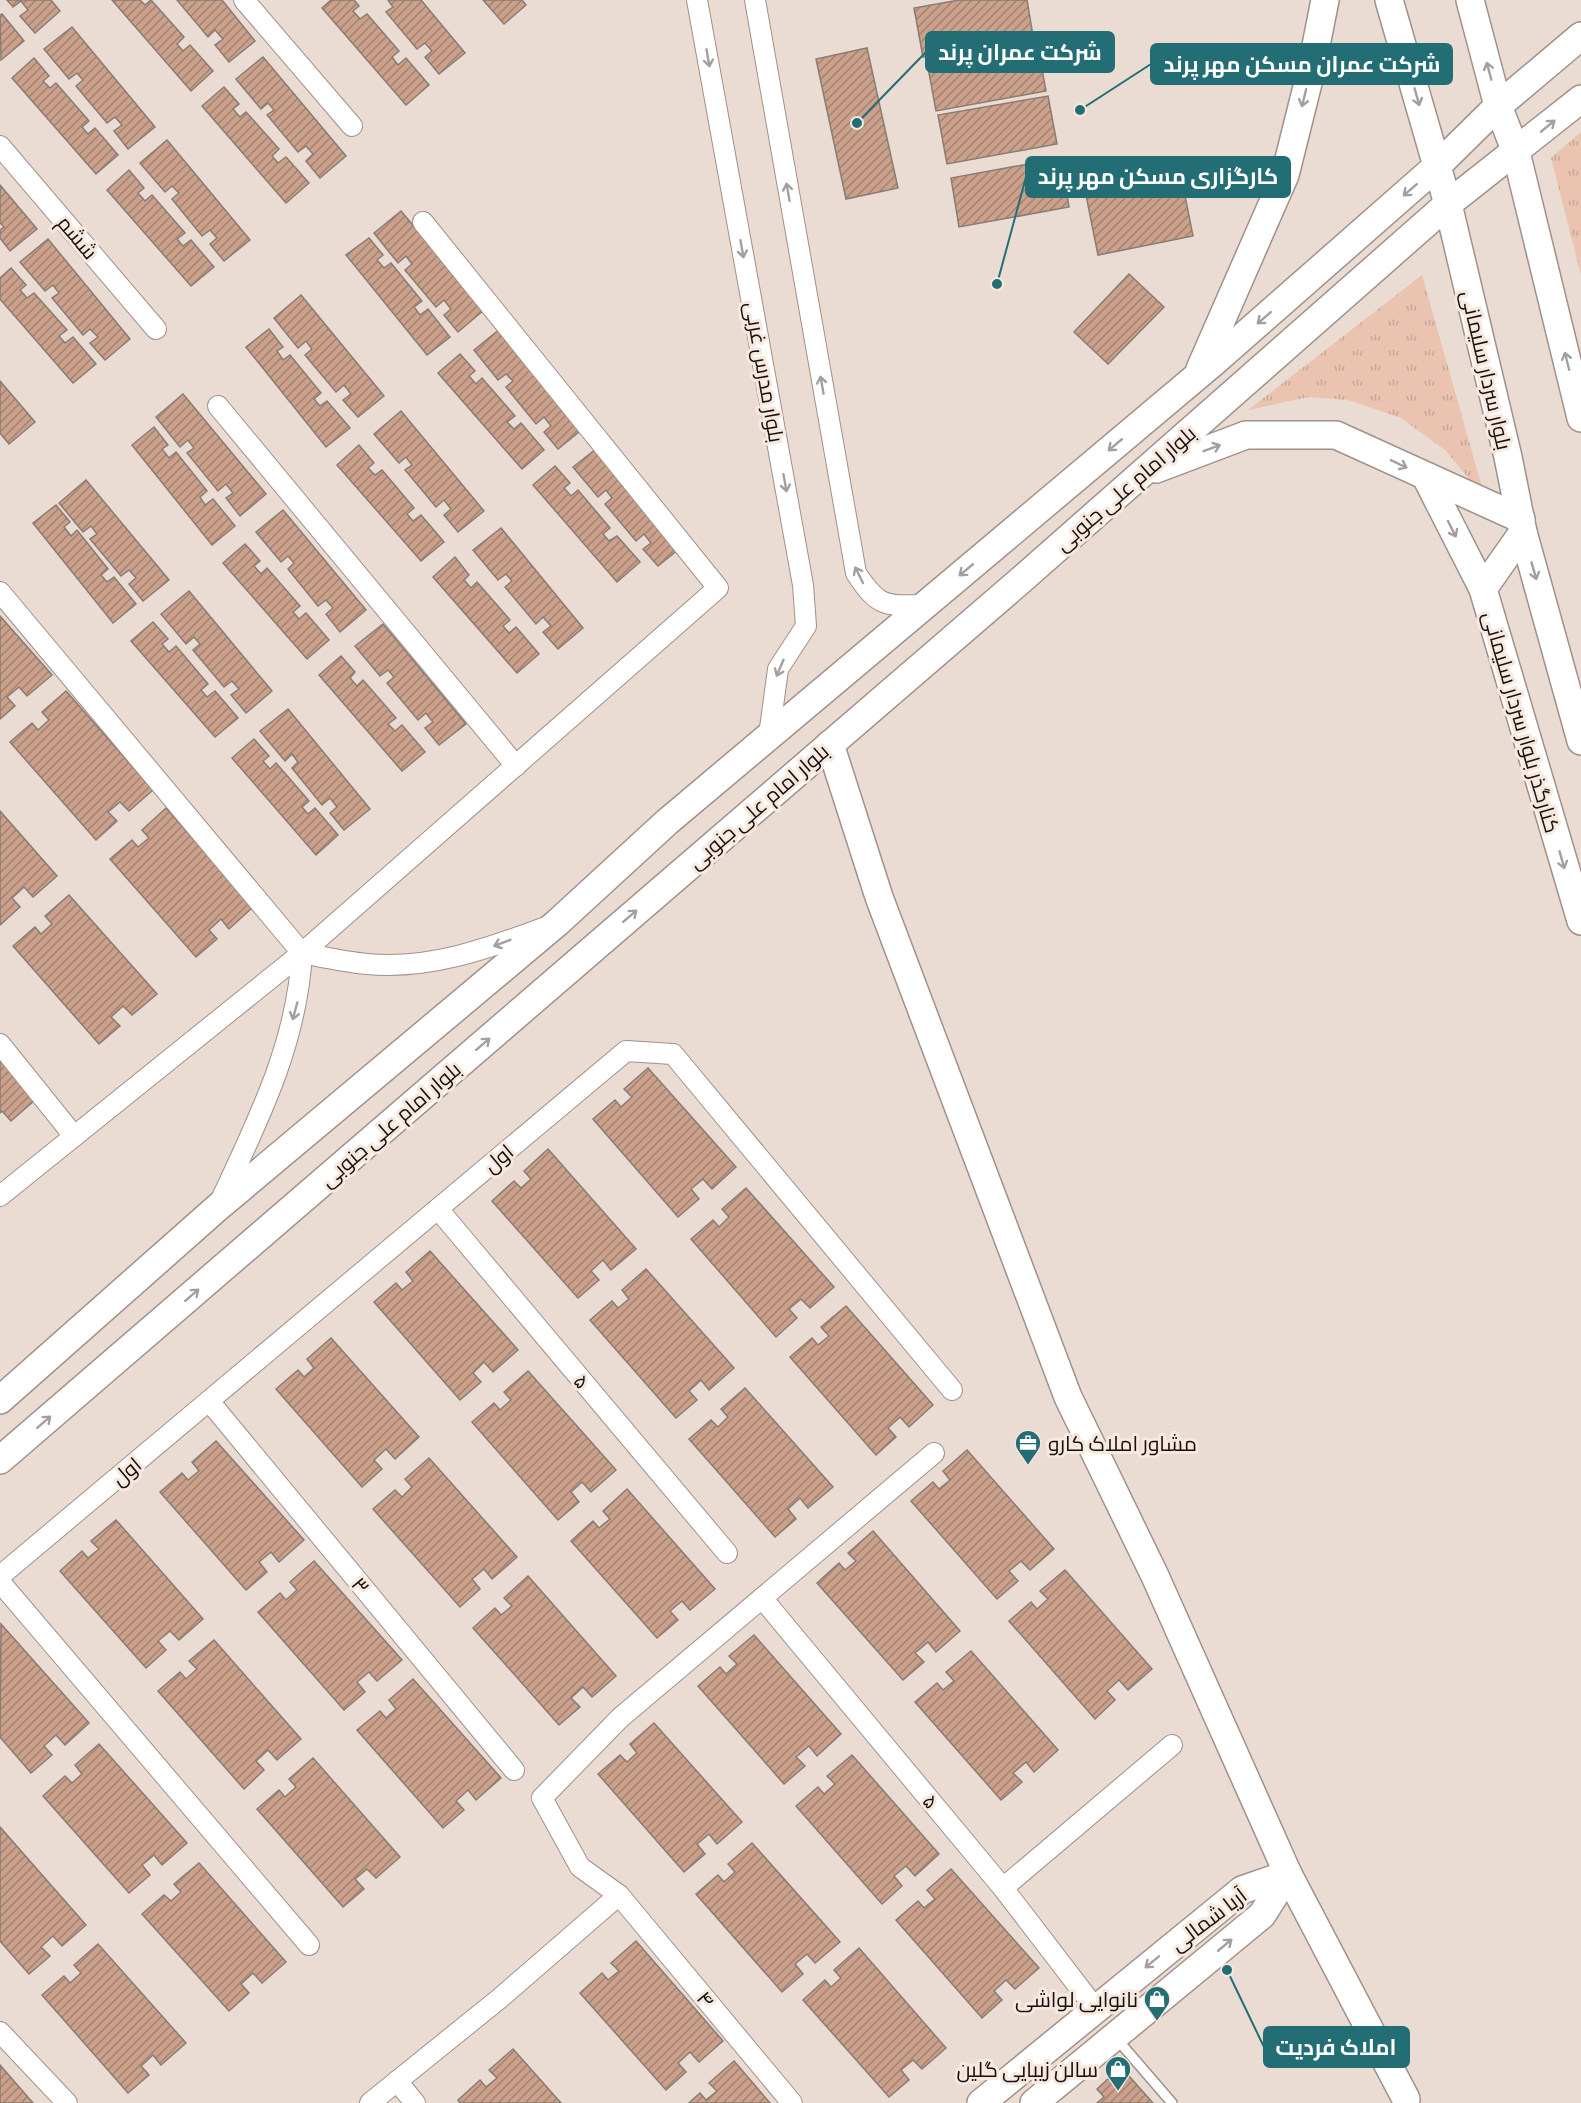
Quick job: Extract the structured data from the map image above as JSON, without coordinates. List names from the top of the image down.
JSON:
{
  "streets": {
    "main road": [
      "بلوار سردار سلیمانی",
      "بلوار امام علی جنوبی",
      "کنارگذر بلوار سردار سلیمانی",
      "آریا شمالی"
    ],
    "street": [
      "ششم",
      "بلوار مدرس غربی",
      "اول",
      "۵",
      "۳",
      "۴"
    ]
  },
  "crossings": [
    ["بلوار سردار سلیمانی", "بلوار امام علی جنوبی"],
    ["بلوار سردار سلیمانی", "کنارگذر بلوار سردار سلیمانی"],
    ["بلوار مدرس غربی", "بلوار امام علی جنوبی"],
    ["اول", "۵"],
    ["اول", "۳"],
    ["۵", "آریا شمالی"],
    ["۵", "۴"]
  ],
  "one_way": ["کنارگذر بلوار سردار سلیمانی"],
  "places": {
    "other": [
      "شرکت عمران مسکن مهر پرند",
      "شرکت عمران پرند",
      "کارگزاری مسکن مهر پرند",
      "املاک فردیت"
    ],
    "office": ["مشاور املاک کارو"],
    "shop": ["نانوایی لواشی", "سالن زیبایی گلین"]
  }
}
